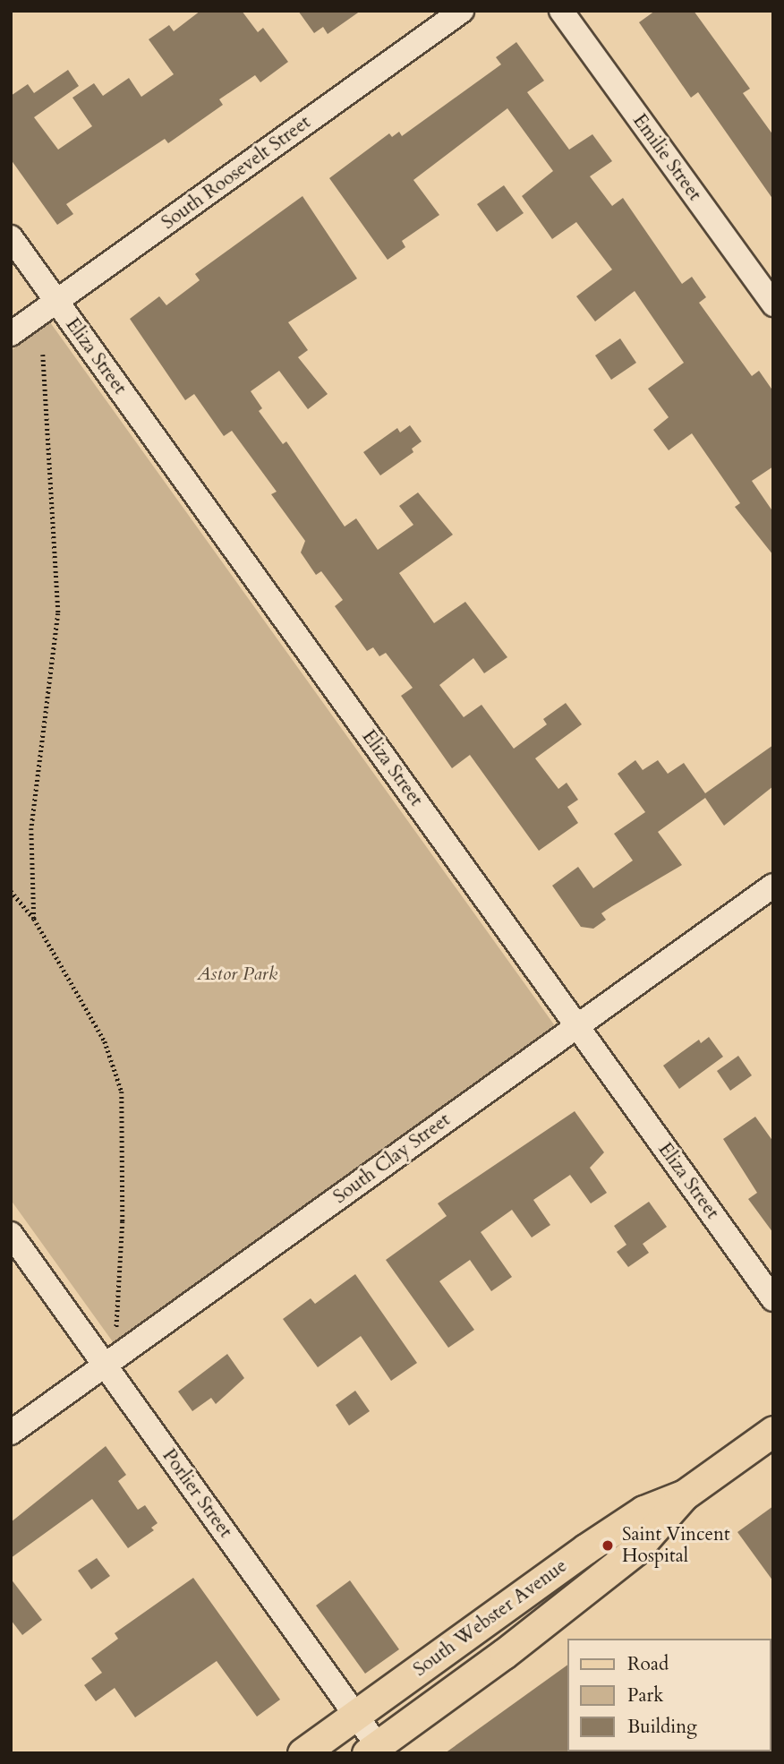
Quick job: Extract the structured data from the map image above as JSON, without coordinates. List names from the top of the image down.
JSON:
{
  "streets": {
    "main road": ["South Webster Avenue"],
    "street": [
      "Emilie Street",
      "South Roosevelt Street",
      "Eliza Street",
      "South Clay Street",
      "Porlier Street"
    ]
  },
  "crossings": [
    ["South Roosevelt Street", "Eliza Street"],
    ["Eliza Street", "South Clay Street"],
    ["South Clay Street", "Porlier Street"],
    ["Porlier Street", "South Webster Avenue"]
  ],
  "parks": ["Astor Park"],
  "places": ["Saint Vincent Hospital"],
  "legend": ["Road", "Park", "Building"]
}
